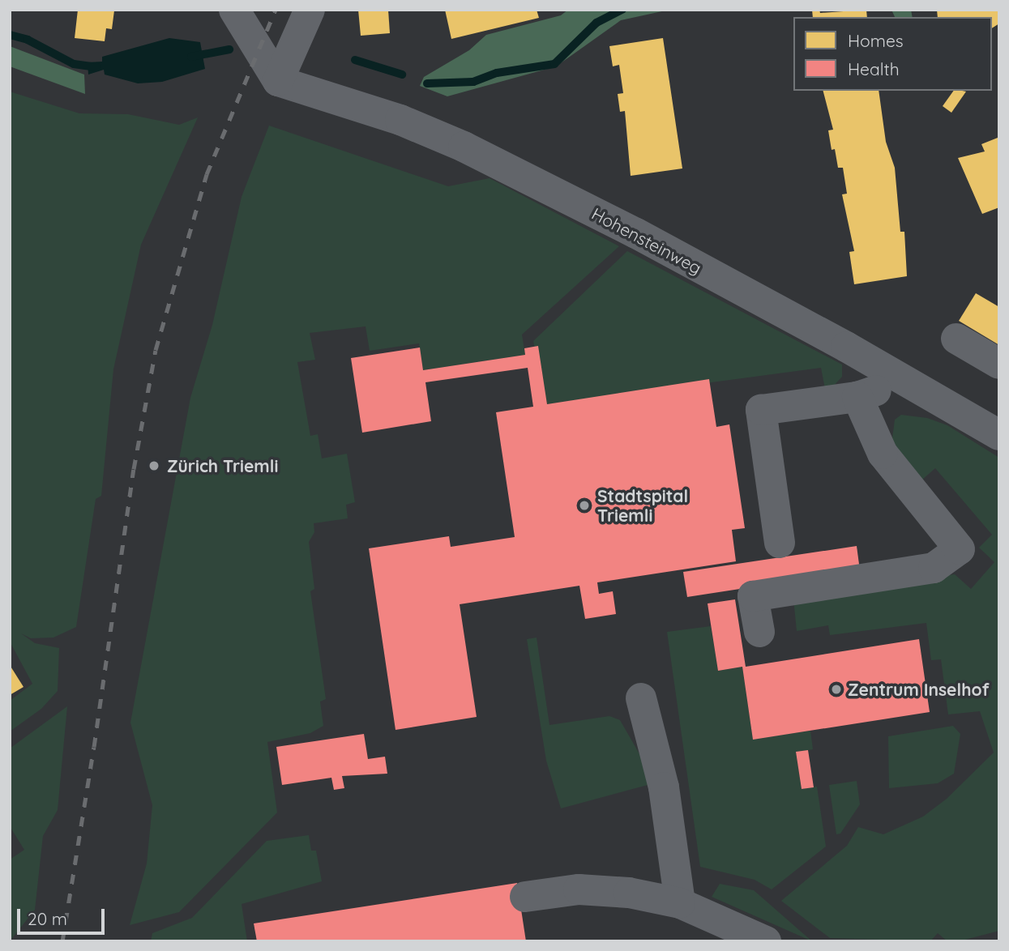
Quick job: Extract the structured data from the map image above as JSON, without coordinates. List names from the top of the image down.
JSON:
{
  "streets": {
    "street": ["Hohensteinweg"]
  },
  "places": ["Zürich Triemli", "Stadtspital Triemli", "Zentrum Inselhof"],
  "legend": ["Homes", "Health"],
  "scale_bar": "20 m"
}
